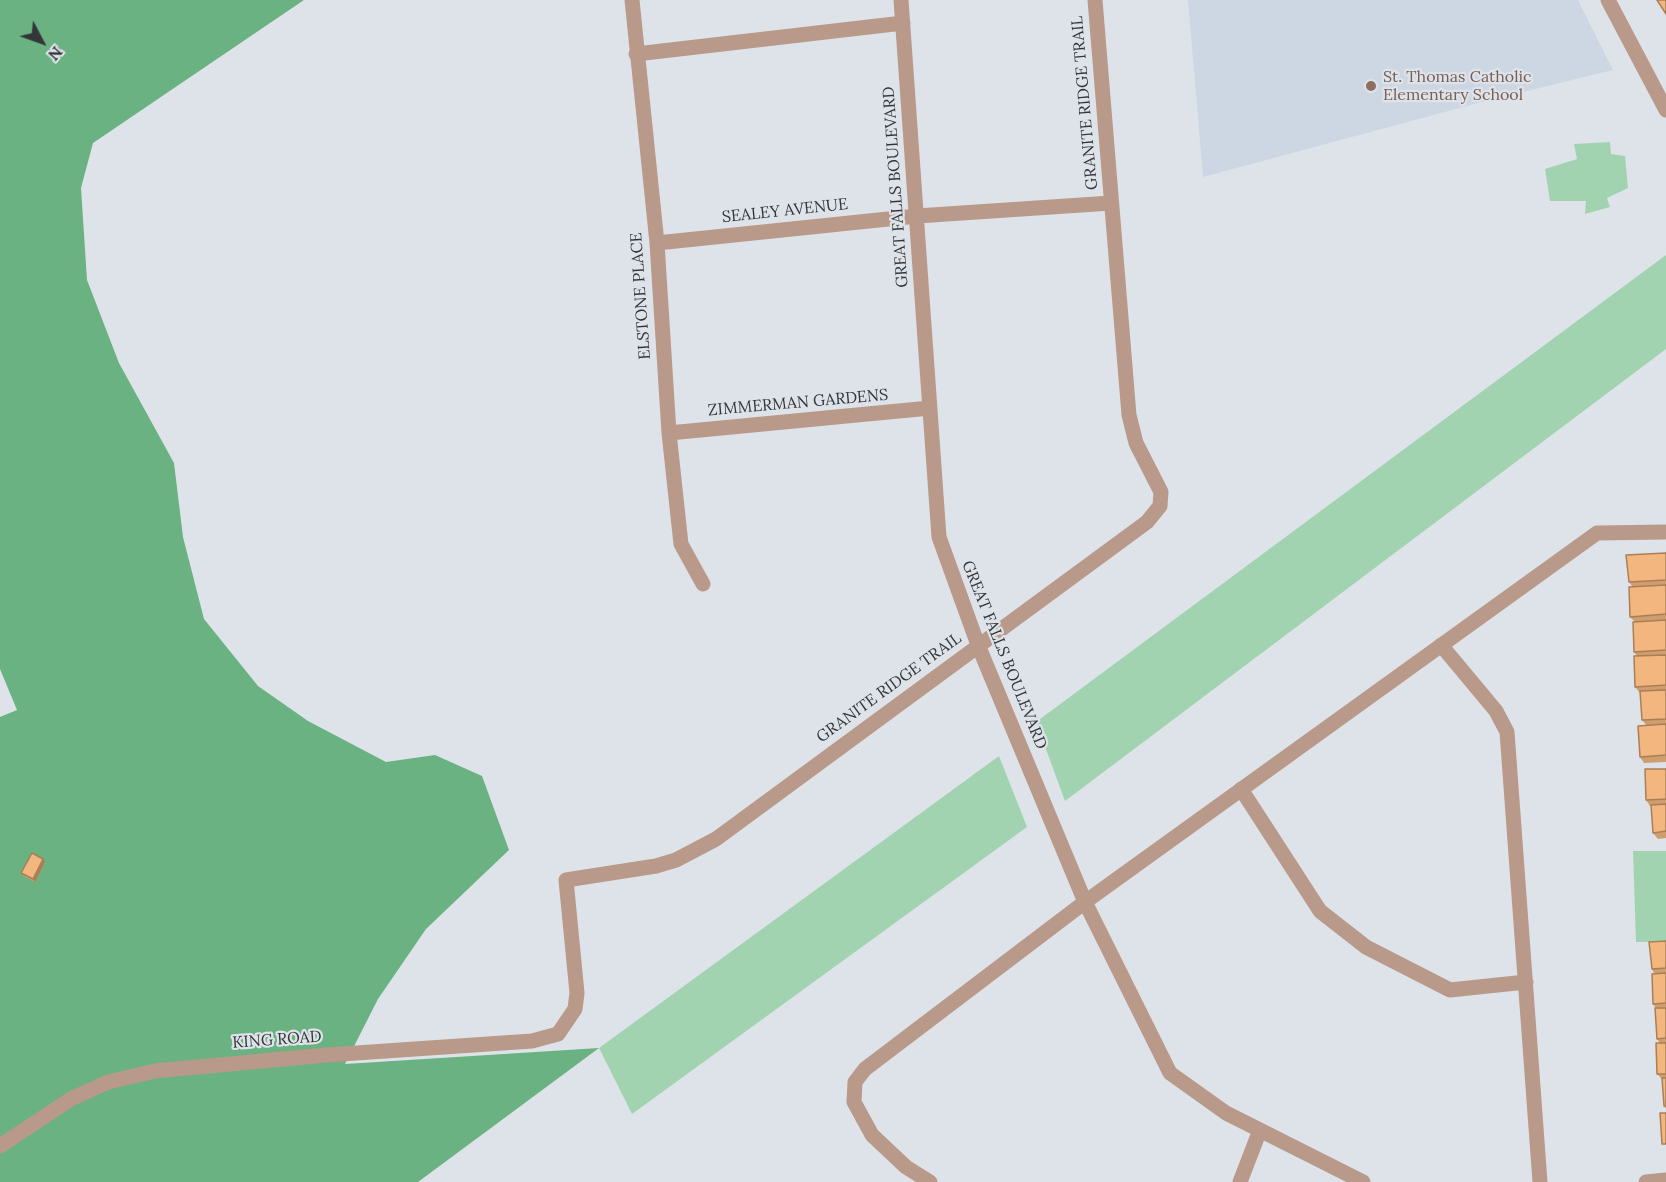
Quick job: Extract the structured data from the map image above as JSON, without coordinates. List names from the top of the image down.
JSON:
{
  "streets": {
    "street": [
      "GRANITE RIDGE TRAIL",
      "GREAT FALLS BOULEVARD",
      "SEALEY AVENUE",
      "ELSTONE PLACE",
      "ZIMMERMAN GARDENS",
      "KING ROAD"
    ]
  },
  "crossings": [
    ["GRANITE RIDGE TRAIL", "GREAT FALLS BOULEVARD"],
    ["GRANITE RIDGE TRAIL", "SEALEY AVENUE"],
    ["GRANITE RIDGE TRAIL", "KING ROAD"],
    ["GREAT FALLS BOULEVARD", "SEALEY AVENUE"],
    ["GREAT FALLS BOULEVARD", "ZIMMERMAN GARDENS"],
    ["SEALEY AVENUE", "ELSTONE PLACE"],
    ["ELSTONE PLACE", "ZIMMERMAN GARDENS"]
  ],
  "places": ["St. Thomas Catholic Elementary School"],
  "north": "bottom right"
}
